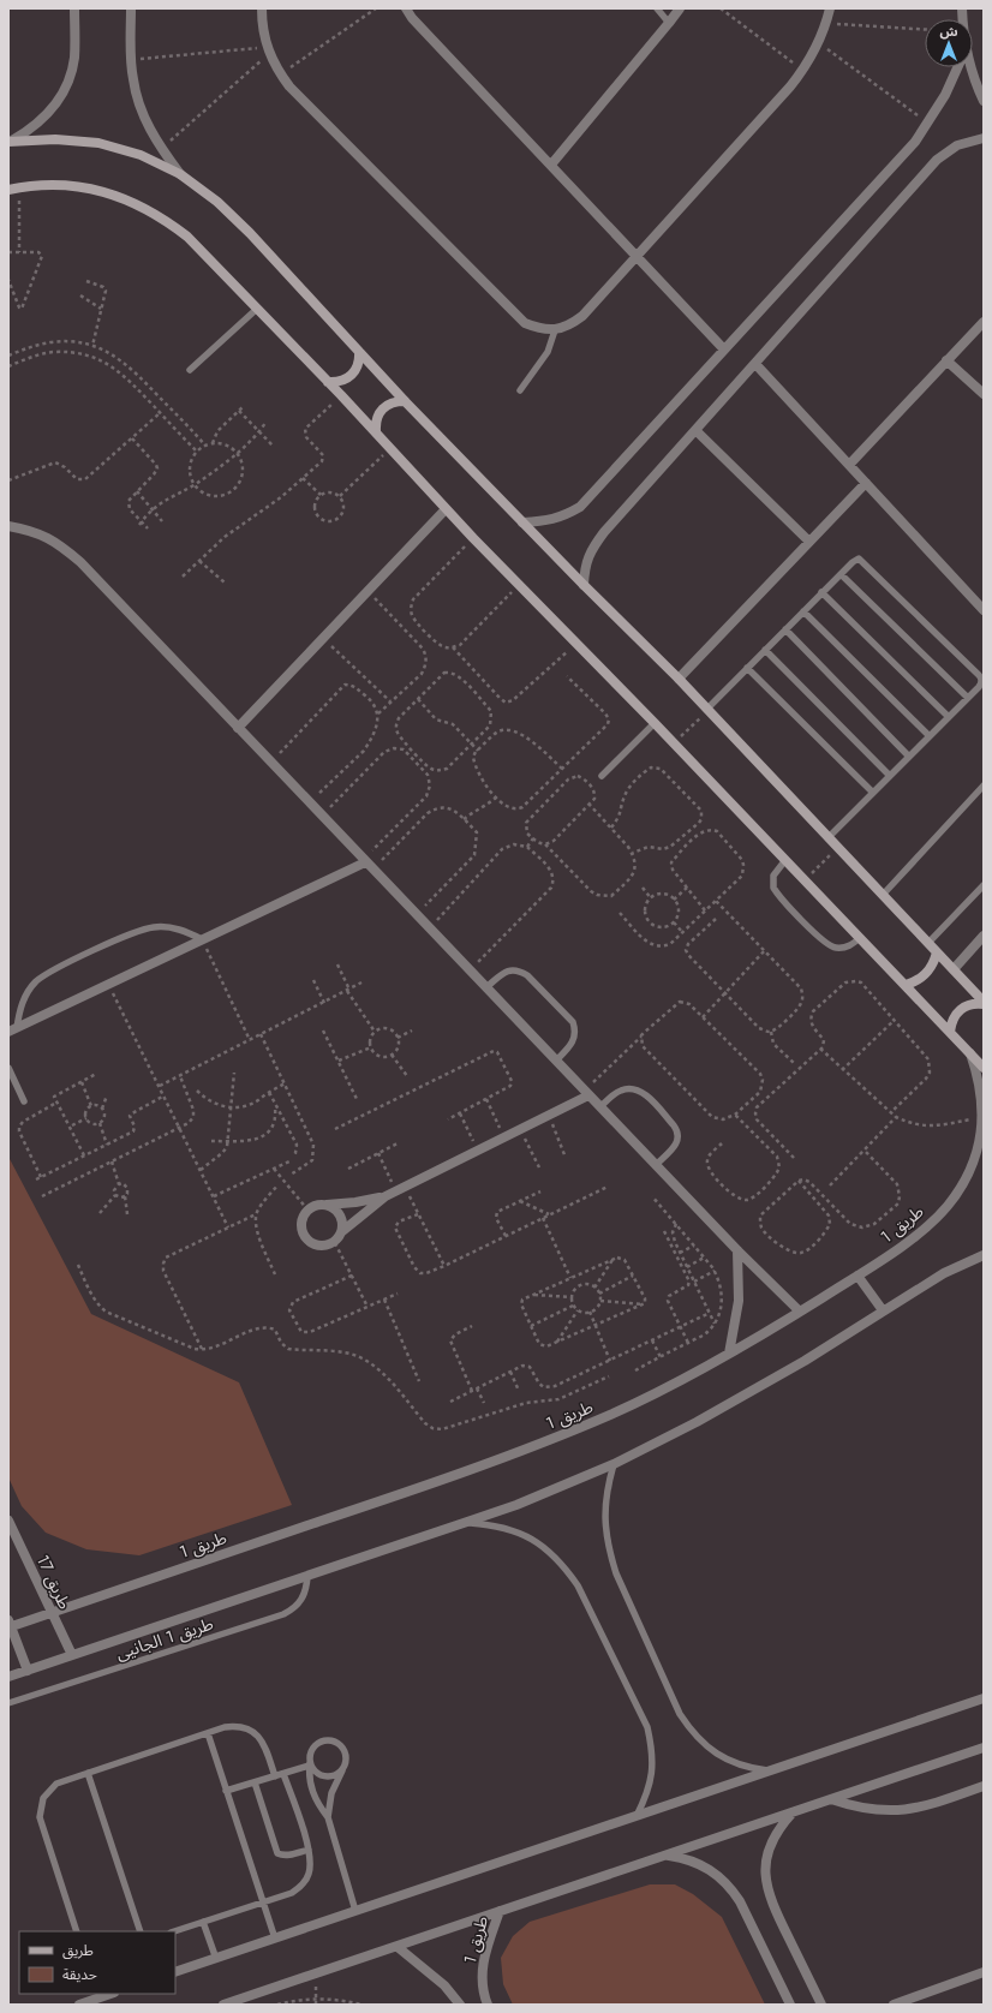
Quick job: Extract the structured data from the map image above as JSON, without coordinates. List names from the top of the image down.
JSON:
{
  "streets": {
    "street": ["طريق 1", "طريق 17"],
    "lane": ["طريق 1 الجانيى"]
  },
  "crossings": [
    ["طريق 1", "طريق 17"]
  ],
  "legend": ["طريق", "حديقة"],
  "north": "top"
}
